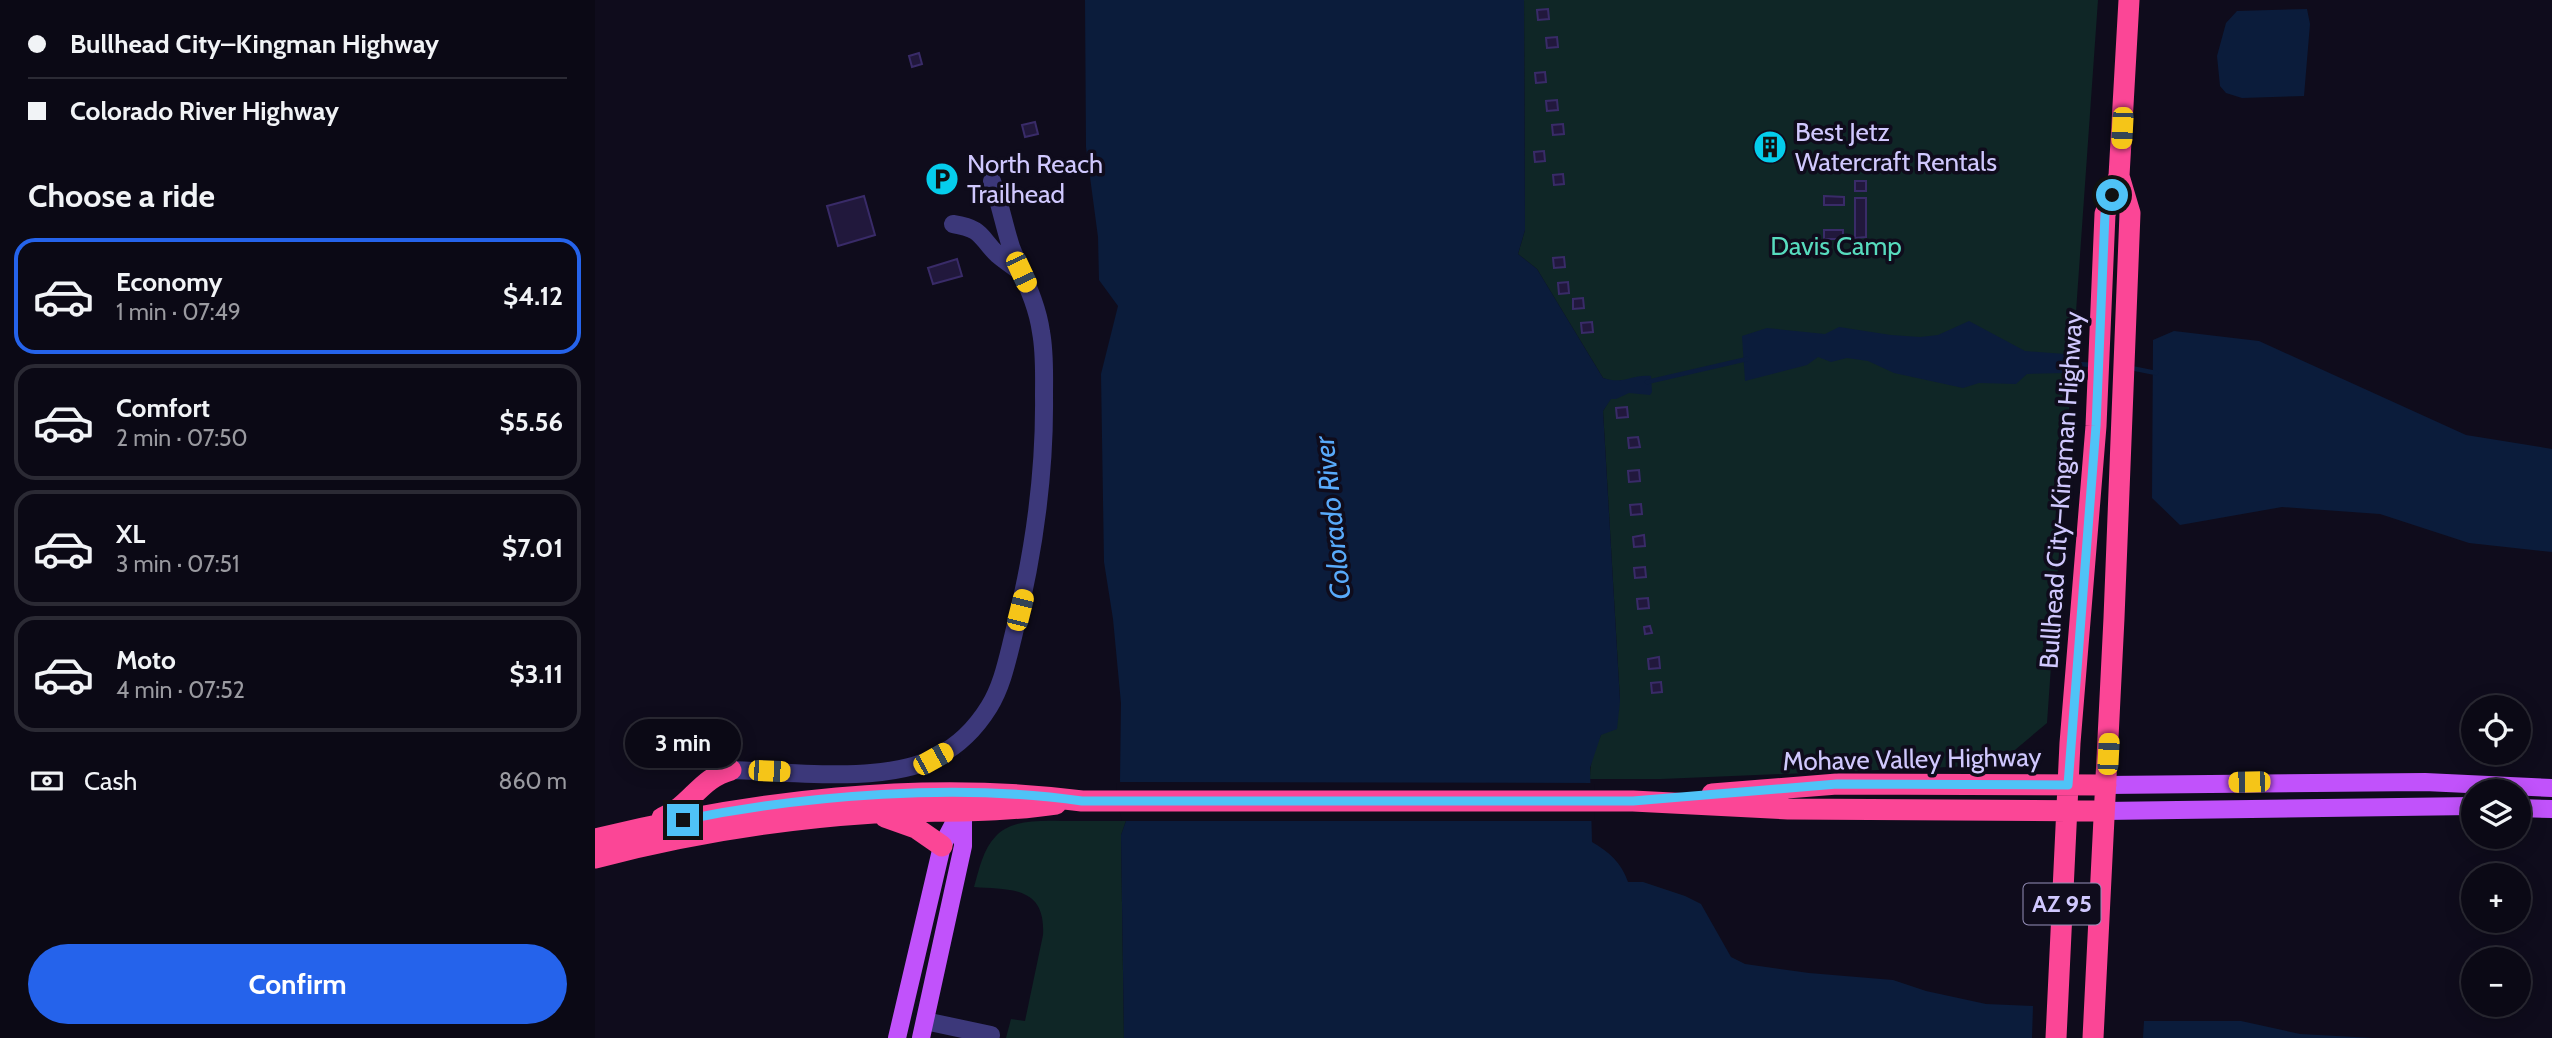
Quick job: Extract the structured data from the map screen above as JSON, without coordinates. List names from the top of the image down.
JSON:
{
  "streets": {
    "highway": ["Bullhead City–Kingman Highway", "Mohave Valley Highway", "AZ 95"]
  },
  "crossings": [
    ["Bullhead City–Kingman Highway", "Mohave Valley Highway"],
    ["Bullhead City–Kingman Highway", "AZ 95"],
    ["Mohave Valley Highway", "AZ 95"]
  ],
  "water": ["Colorado River"],
  "parks": ["Davis Camp"],
  "places": {
    "building": ["Best Jetz Watercraft Rentals"],
    "parking": ["North Reach Trailhead"]
  },
  "page": {
    "banner": ["Bullhead City–Kingman Highway", "Colorado River Highway"],
    "heading": "Choose a ride",
    "list": [
      {
        "name": "Economy",
        "note": "1 min · 07:49",
        "value": "$4.12"
      },
      {
        "name": "Comfort",
        "note": "2 min · 07:50",
        "value": "$5.56"
      },
      {
        "name": "XL",
        "note": "3 min · 07:51",
        "value": "$7.01"
      },
      {
        "name": "Moto",
        "note": "4 min · 07:52",
        "value": "$3.11"
      }
    ],
    "map_buttons": ["+", "−"],
    "bubble": "3 min",
    "pay": ["Cash", "860 m"],
    "buttons": "Confirm"
  }
}
